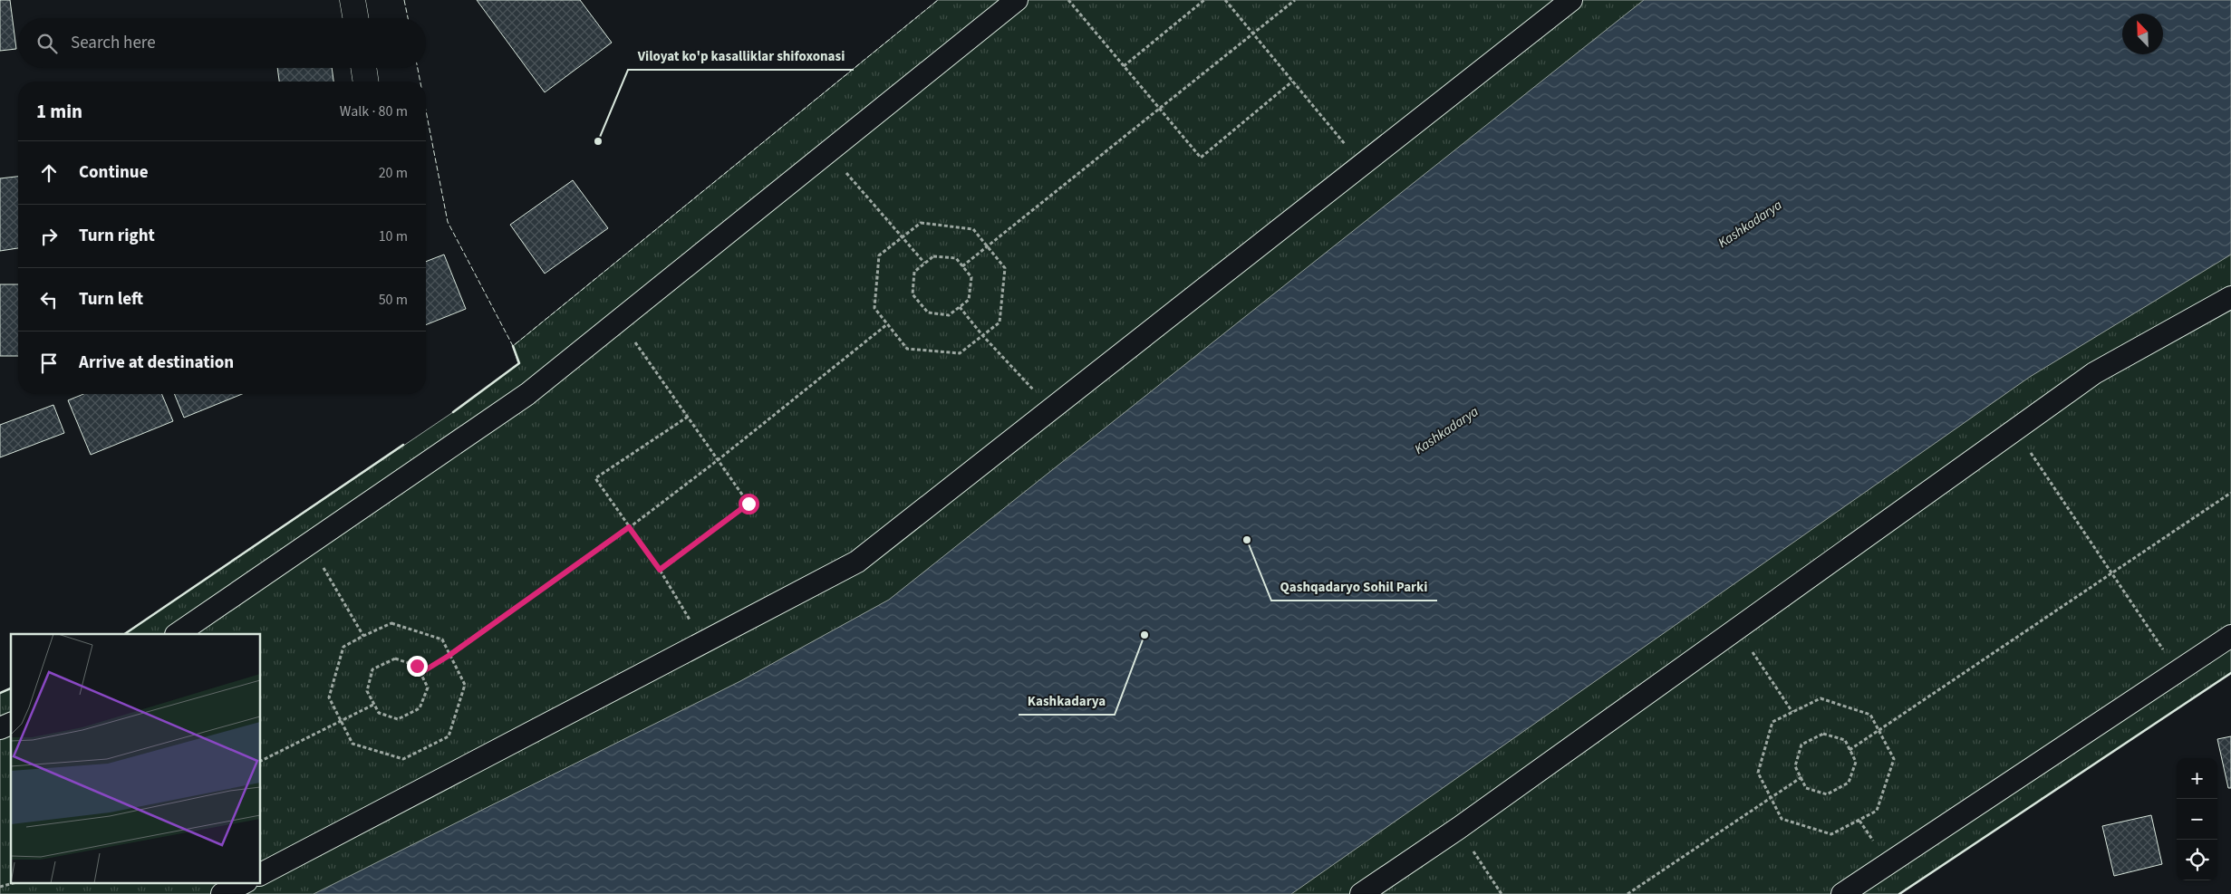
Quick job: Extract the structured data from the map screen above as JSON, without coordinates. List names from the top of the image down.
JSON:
{
  "water": ["Kashkadarya"],
  "places": ["Viloyat ko'p kasalliklar shifoxonasi", "Qashqadaryo Sohil Parki", "Kashkadarya"],
  "north": "top left",
  "page": {
    "search": "Search here",
    "heading": ["1 min", "Walk · 80 m"],
    "list": [
      ["Continue", "20 m"],
      ["Turn right", "10 m"],
      ["Turn left", "50 m"],
      "Arrive at destination"
    ],
    "map_buttons": ["+", "−"]
  }
}
